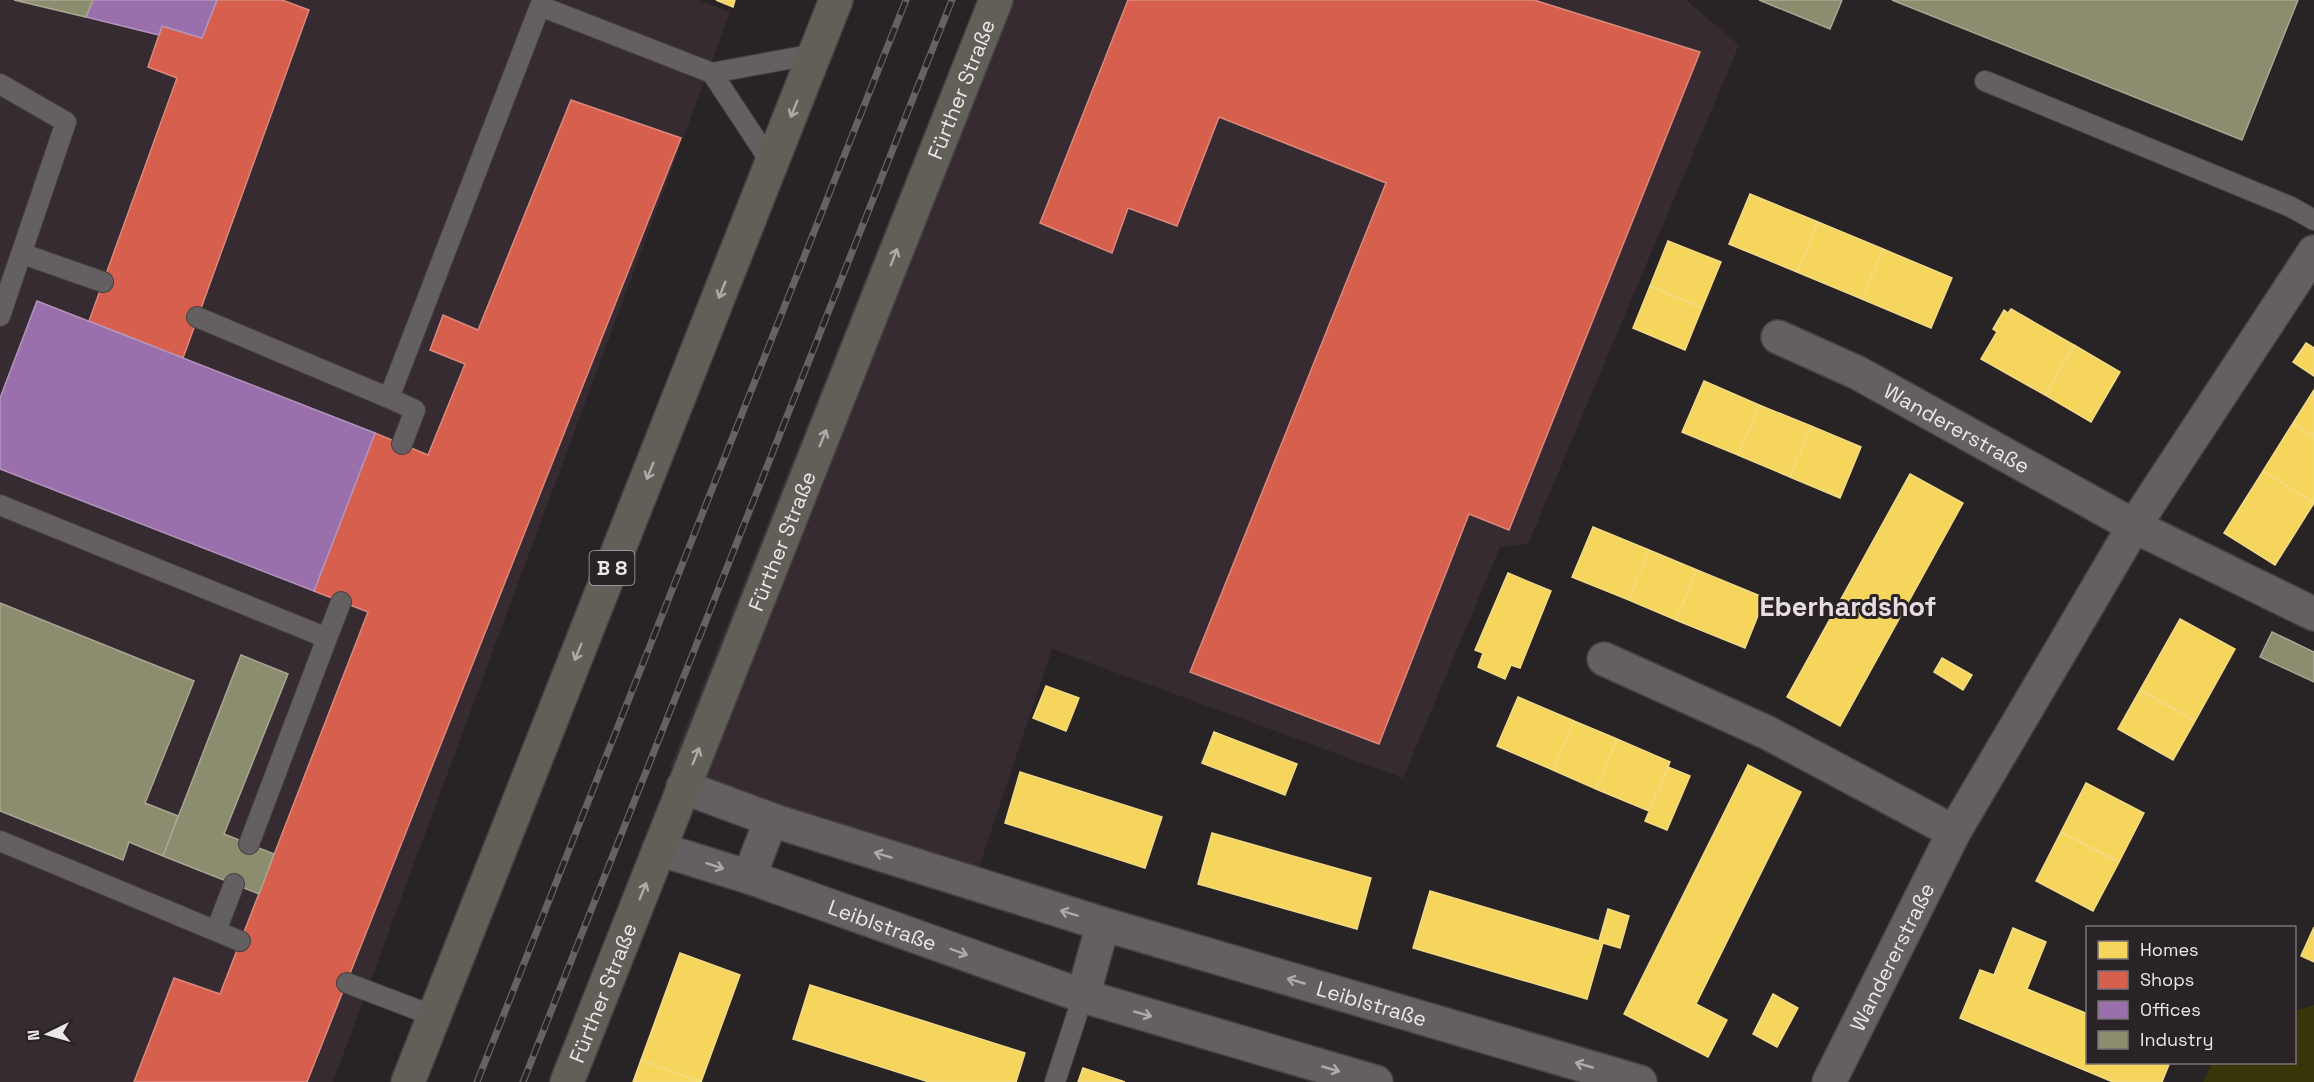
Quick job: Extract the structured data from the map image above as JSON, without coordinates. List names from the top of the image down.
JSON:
{
  "streets": {
    "main road": ["Fürther Straße", "B 8"],
    "street": ["Wandererstraße", "Leiblstraße"]
  },
  "crossings": [
    ["Fürther Straße", "Leiblstraße"]
  ],
  "districts": ["Eberhardshof"],
  "legend": [
    "Homes",
    "Shops",
    "Offices",
    "Industry"
  ],
  "north": "left"
}
